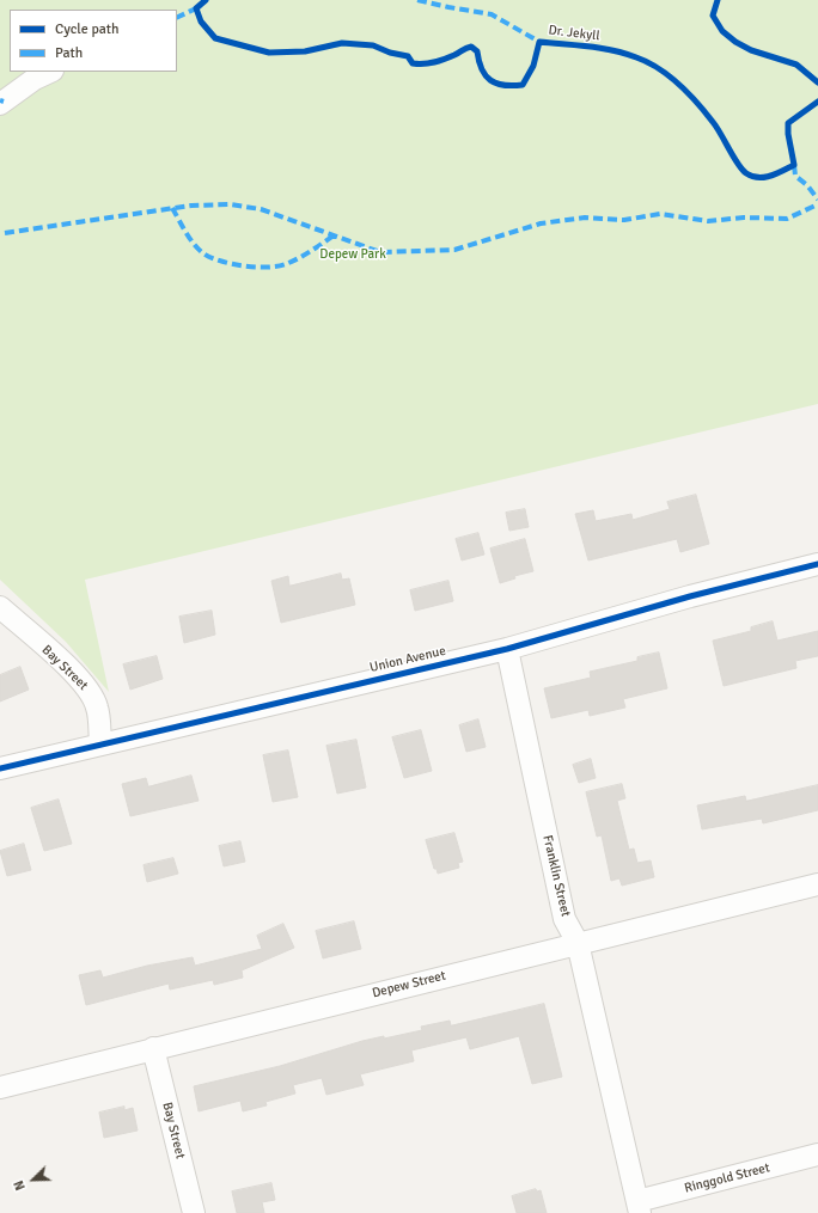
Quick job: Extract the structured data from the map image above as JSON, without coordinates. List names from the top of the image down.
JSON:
{
  "streets": {
    "street": [
      "Union Avenue",
      "Bay Street",
      "Franklin Street",
      "Depew Street",
      "Ringgold Street"
    ],
    "cycle path": ["Dr. Jekyll"]
  },
  "crossings": [
    ["Union Avenue", "Bay Street"],
    ["Union Avenue", "Franklin Street"],
    ["Bay Street", "Depew Street"],
    ["Franklin Street", "Depew Street"],
    ["Franklin Street", "Ringgold Street"]
  ],
  "parks": ["Depew Park"],
  "legend": ["Cycle path", "Path"],
  "north": "bottom left"
}
